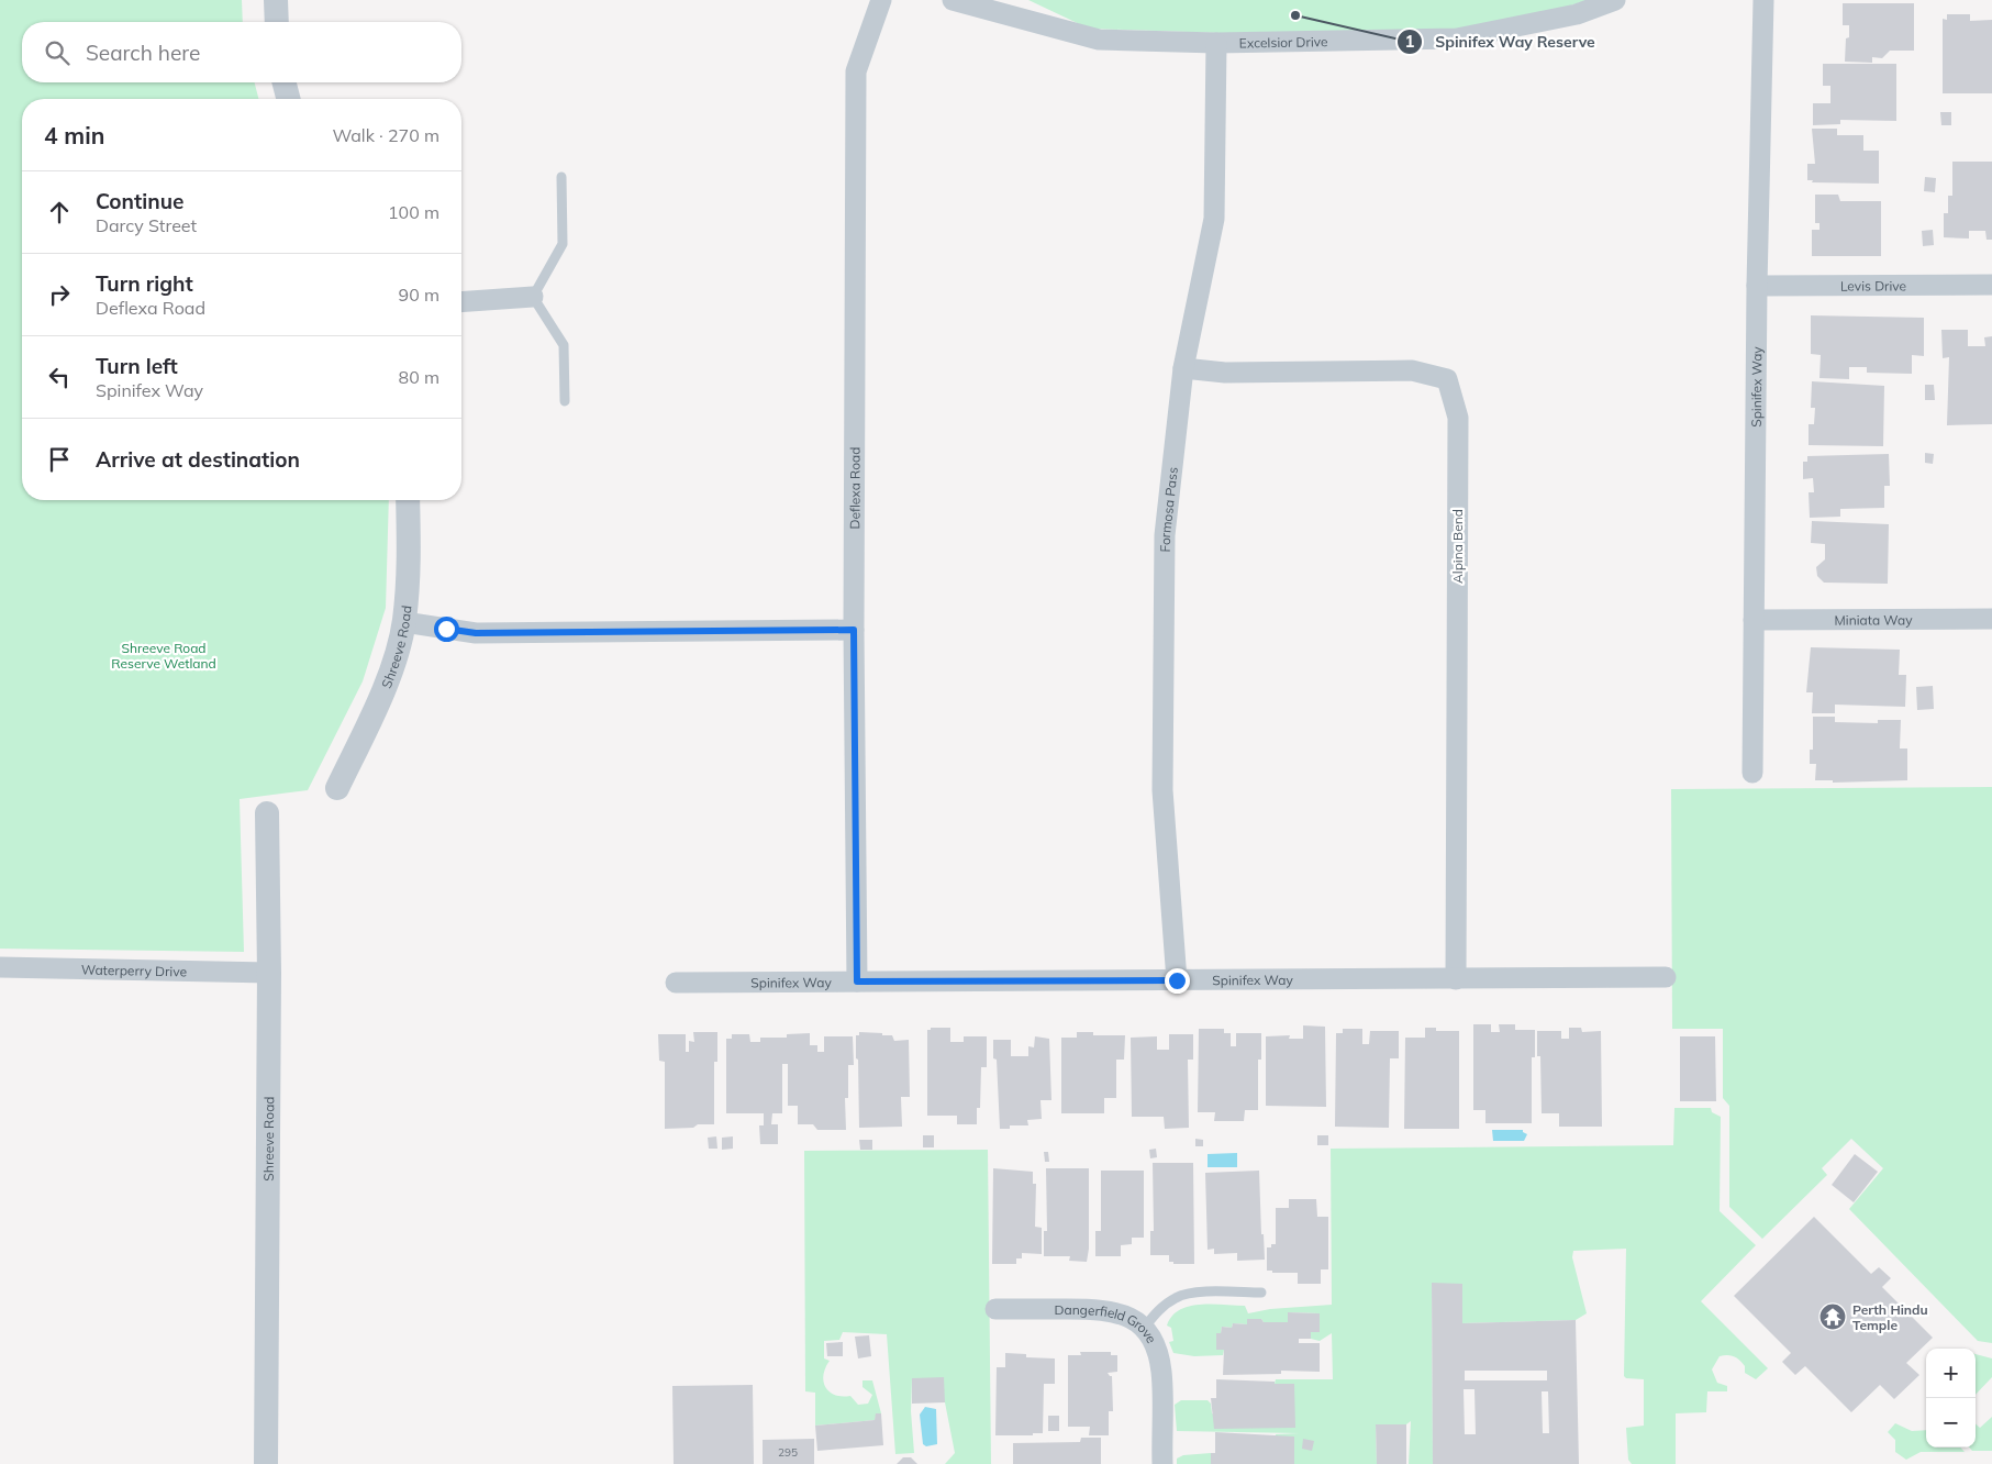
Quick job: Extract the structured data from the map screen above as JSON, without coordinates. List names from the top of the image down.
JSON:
{
  "streets": {
    "street": [
      "Excelsior Drive",
      "Levis Drive",
      "Spinifex Way",
      "Deflexa Road",
      "Formosa Pass",
      "Alpina Bend",
      "Miniata Way",
      "Shreeve Road",
      "Waterperry Drive",
      "Dangerfield Grove"
    ]
  },
  "crossings": [
    ["Excelsior Drive", "Formosa Pass"],
    ["Levis Drive", "Spinifex Way"],
    ["Spinifex Way", "Deflexa Road"],
    ["Spinifex Way", "Formosa Pass"],
    ["Spinifex Way", "Alpina Bend"],
    ["Spinifex Way", "Miniata Way"],
    ["Formosa Pass", "Alpina Bend"],
    ["Shreeve Road", "Waterperry Drive"]
  ],
  "parks": ["Shreeve Road Reserve Wetland"],
  "places": {
    "other": ["Spinifex Way Reserve"],
    "temple": ["Perth Hindu Temple"]
  },
  "house_numbers": ["295"],
  "page": {
    "search": "Search here",
    "heading": ["4 min", "Walk · 270 m"],
    "list": [
      ["Continue", "Darcy Street", "100 m"],
      ["Turn right", "Deflexa Road", "90 m"],
      ["Turn left", "Spinifex Way", "80 m"],
      "Arrive at destination"
    ],
    "map_buttons": ["+", "−"]
  }
}
